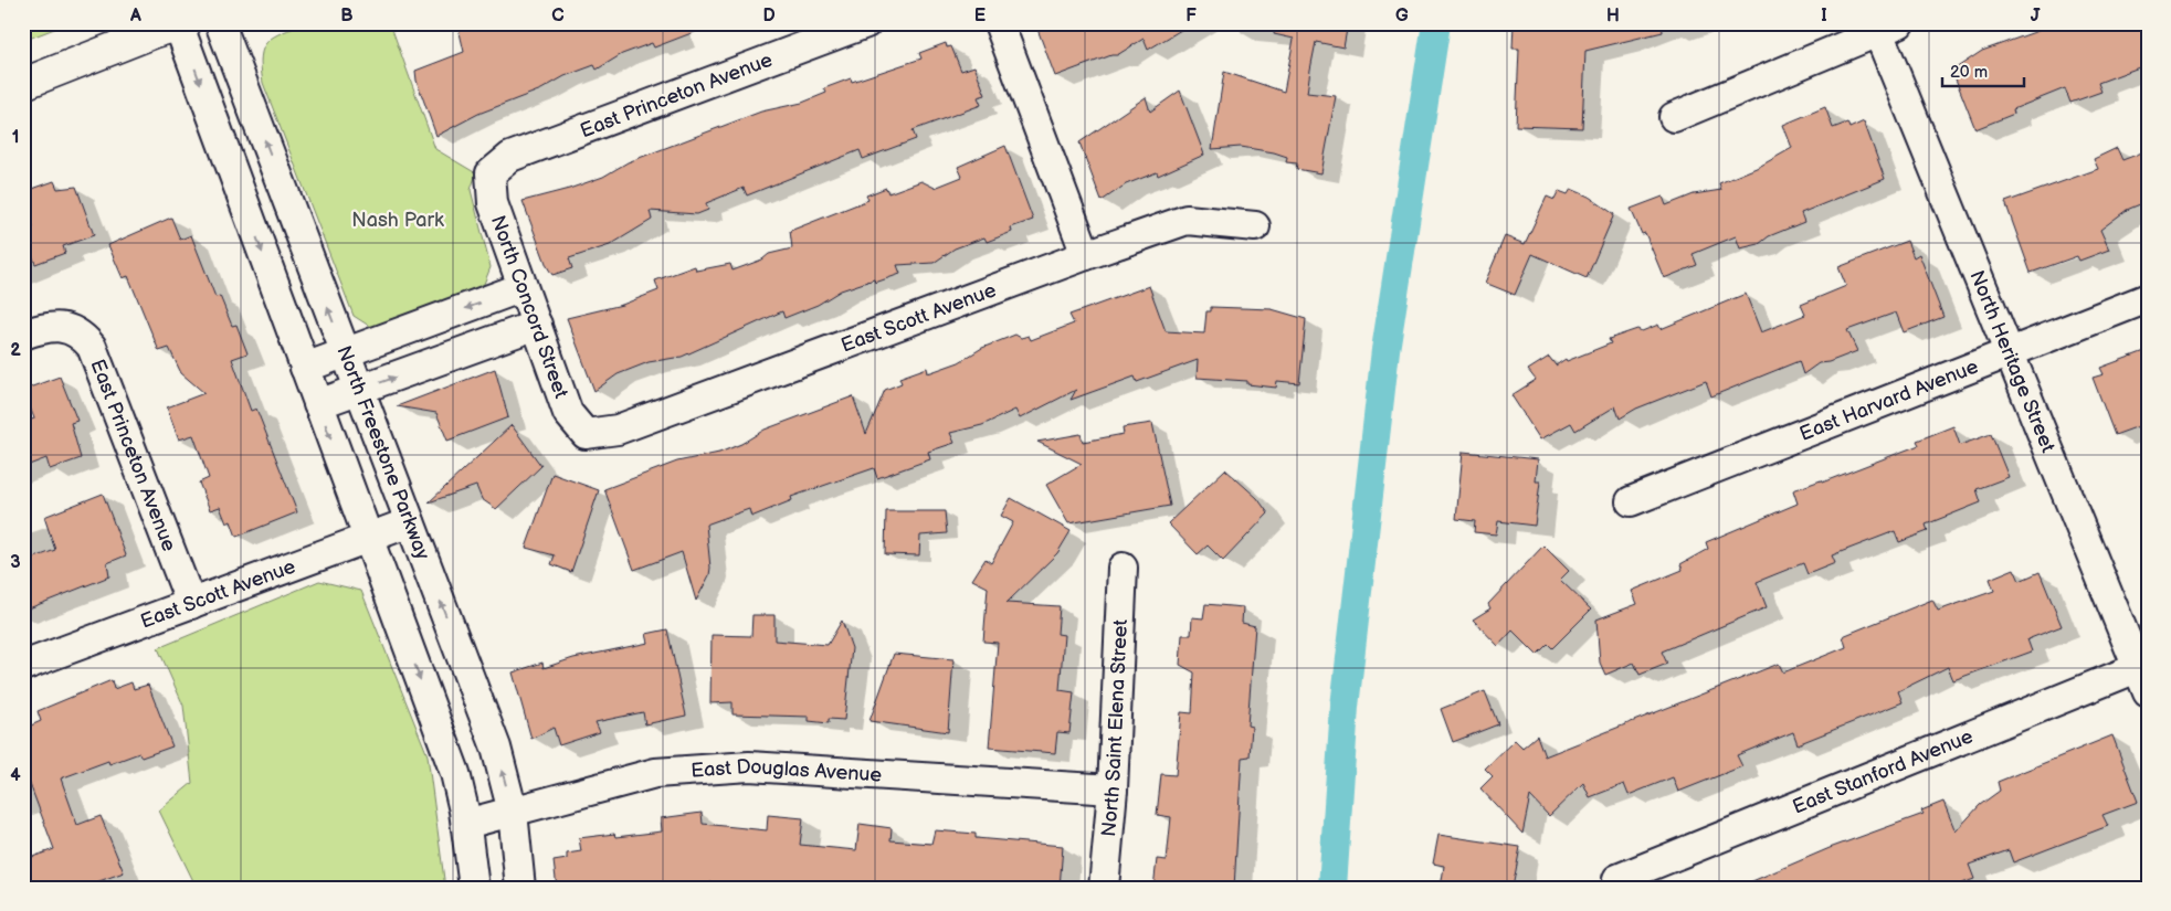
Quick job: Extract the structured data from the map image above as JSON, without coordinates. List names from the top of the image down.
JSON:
{
  "streets": {
    "street": [
      "East Princeton Avenue",
      "North Concord Street",
      "East Scott Avenue",
      "North Heritage Street",
      "East Harvard Avenue",
      "North Freestone Parkway",
      "North Saint Elena Street",
      "East Stanford Avenue",
      "East Douglas Avenue"
    ]
  },
  "crossings": [
    ["East Princeton Avenue", "North Concord Street"],
    ["East Princeton Avenue", "East Scott Avenue"],
    ["North Concord Street", "East Scott Avenue"],
    ["East Scott Avenue", "North Freestone Parkway"],
    ["North Heritage Street", "East Harvard Avenue"],
    ["North Heritage Street", "East Stanford Avenue"],
    ["North Freestone Parkway", "East Douglas Avenue"],
    ["North Saint Elena Street", "East Douglas Avenue"]
  ],
  "parks": ["Nash Park"],
  "scale_bar": "20 m",
  "grid": {
    "columns": [
      "A",
      "B",
      "C",
      "D",
      "E",
      "F",
      "G",
      "H",
      "I",
      "J"
    ],
    "rows": [
      "1",
      "2",
      "3",
      "4"
    ]
  }
}
